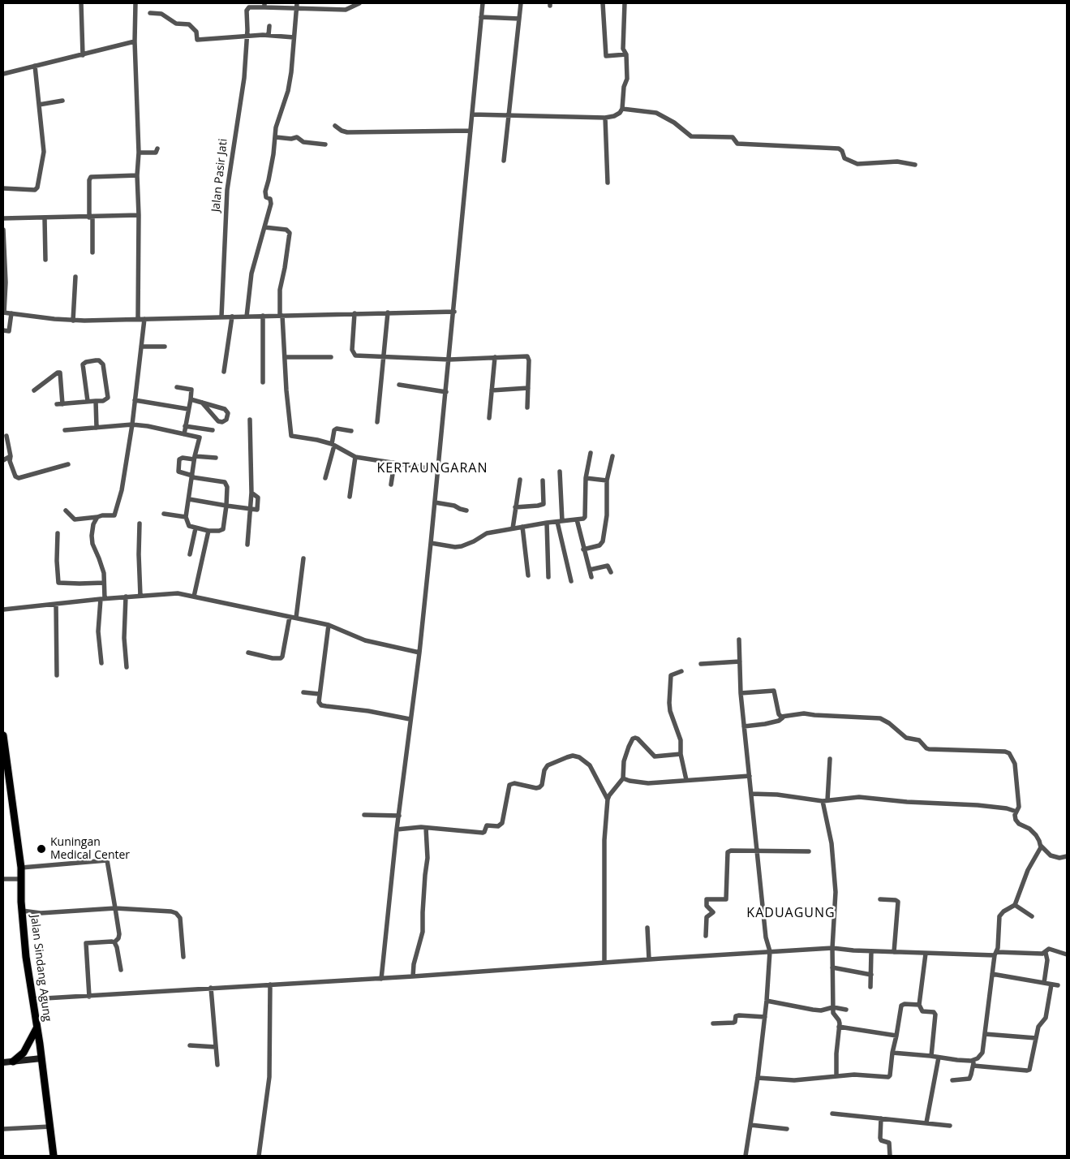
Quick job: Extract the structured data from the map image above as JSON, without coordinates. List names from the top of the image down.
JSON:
{
  "streets": {
    "main road": ["Jalan Sindang Agung"],
    "street": ["Jalan Pasir Jati"]
  },
  "districts": ["KERTAUNGARAN", "KADUAGUNG"],
  "places": ["Kuningan Medical Center"]
}
